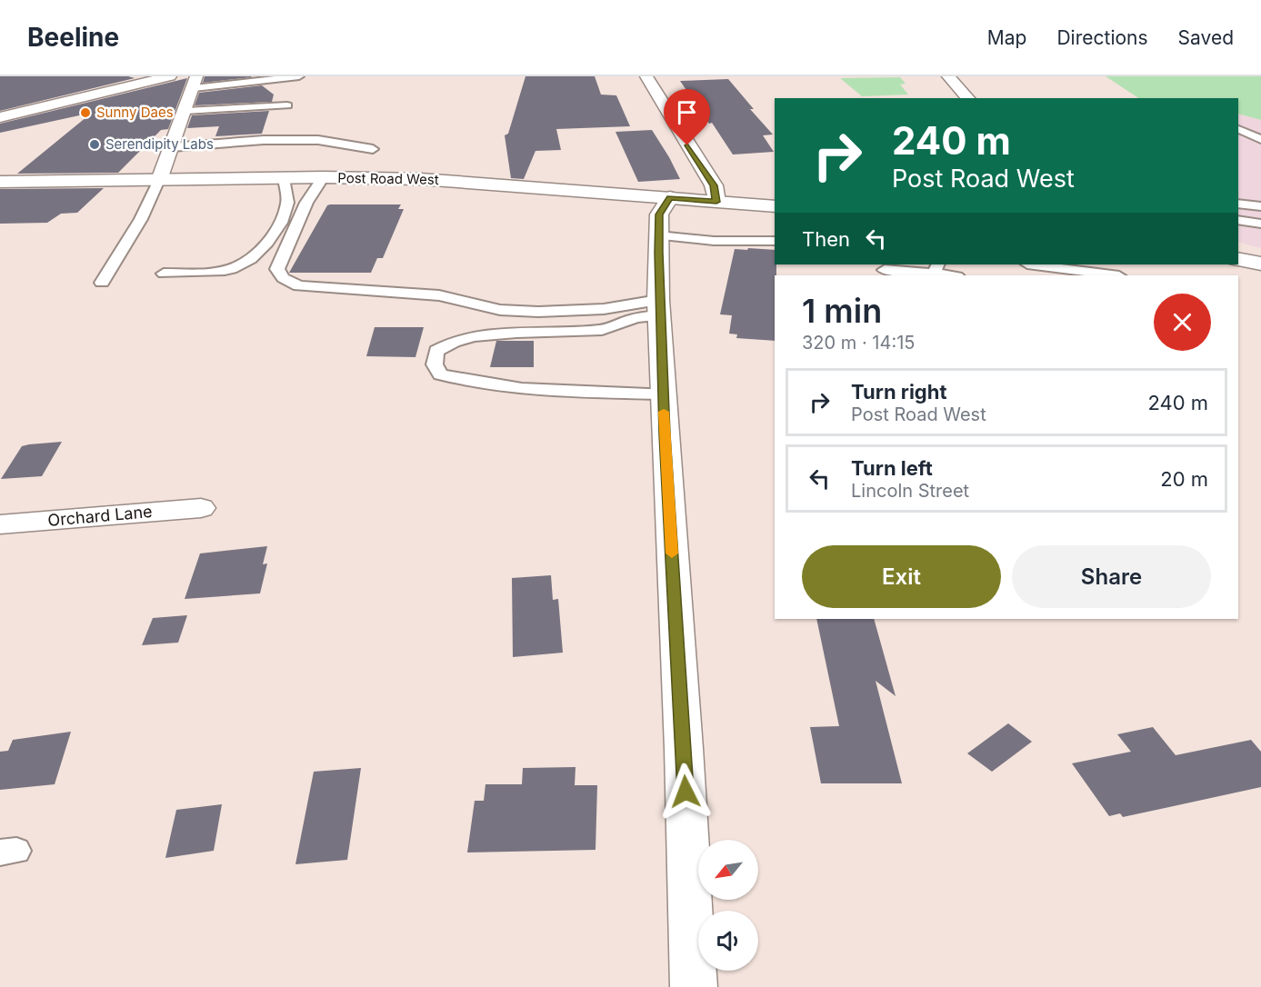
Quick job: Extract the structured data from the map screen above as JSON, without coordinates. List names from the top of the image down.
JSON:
{
  "streets": {
    "street": ["Post Road West", "Orchard Lane"]
  },
  "places": ["Sunny Daes", "Serendipity Labs"],
  "north": "bottom left",
  "page": {
    "header": "Beeline",
    "nav": ["Map", "Directions", "Saved"],
    "turn": ["240 m", "Post Road West"],
    "then": "Then",
    "heading": ["1 min", "320 m · 14:15"],
    "list": [
      {
        "name": "Turn right",
        "note": "Post Road West",
        "value": "240 m"
      },
      {
        "name": "Turn left",
        "note": "Lincoln Street",
        "value": "20 m"
      }
    ],
    "buttons": ["Exit", "Share"]
  }
}
